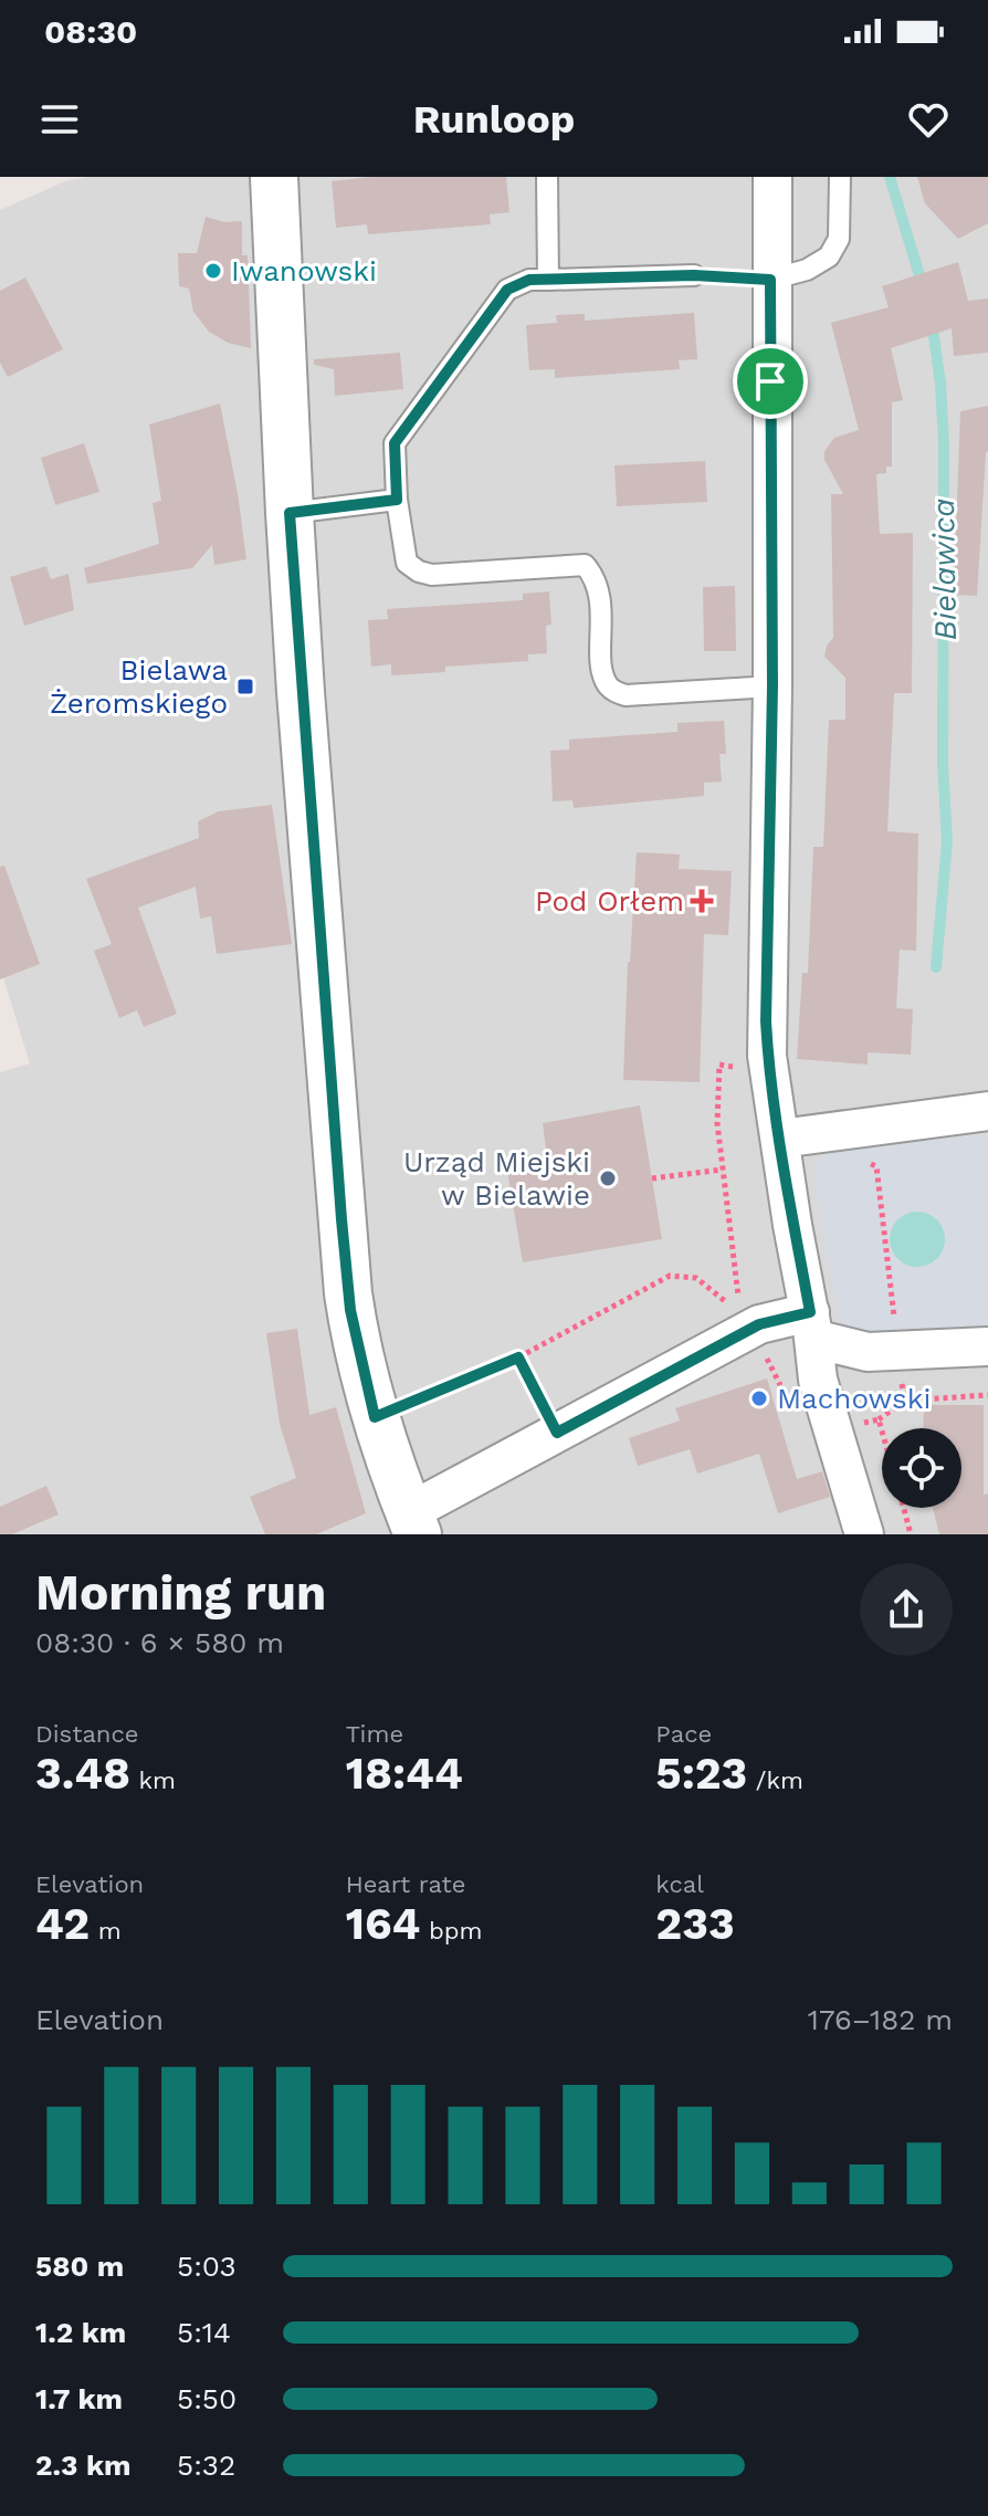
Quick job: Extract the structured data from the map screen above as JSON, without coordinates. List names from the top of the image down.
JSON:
{
  "water": ["Bielawica"],
  "places": {
    "other": ["Iwanowski", "Urząd Miejski w Bielawie", "Machowski"],
    "transit": ["Bielawa Żeromskiego"],
    "health": ["Pod Orłem"]
  },
  "page": {
    "status": "08:30",
    "header": "Runloop",
    "heading": ["Morning run", "08:30 · 6 × 580 m"],
    "stats": [
      ["Distance", "3.48 km"],
      ["Time", "18:44"],
      ["Pace", "5:23 /km"],
      ["Elevation", "42 m"],
      ["Heart rate", "164 bpm"],
      ["kcal", "233"]
    ],
    "chart": ["Elevation", "176–182 m"],
    "list": [
      {
        "name": "580 m",
        "note": "5:03"
      },
      {
        "name": "1.2 km",
        "note": "5:14"
      },
      {
        "name": "1.7 km",
        "note": "5:50"
      },
      {
        "name": "2.3 km",
        "note": "5:32"
      }
    ]
  }
}
